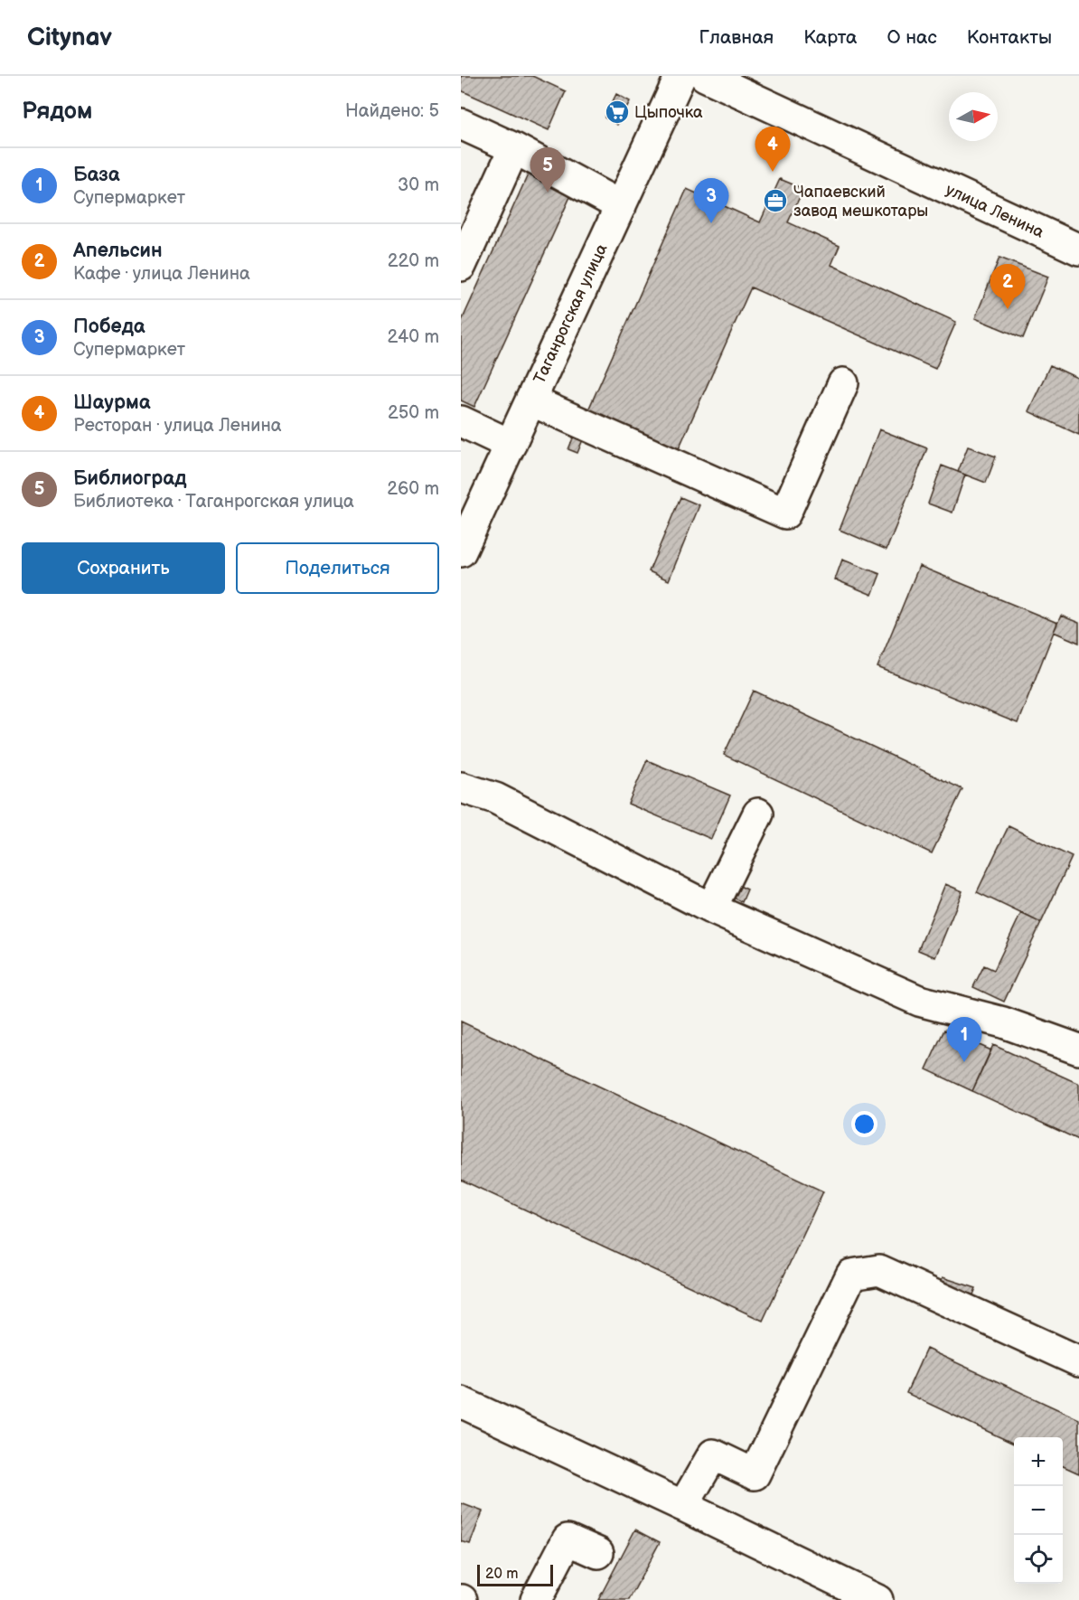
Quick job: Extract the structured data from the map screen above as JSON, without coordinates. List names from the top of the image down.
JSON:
{
  "streets": {
    "street": ["улица Ленина", "Таганрогская улица"]
  },
  "places": {
    "supermarket": ["Цыпочка"],
    "office": ["Чапаевский завод мешкотары"]
  },
  "scale_bar": "20 m",
  "north": "right",
  "page": {
    "header": "Citynav",
    "nav": [
      "Главная",
      "Карта",
      "О нас",
      "Контакты"
    ],
    "heading": ["Рядом", "Найдено: 5"],
    "pins": [
      "4",
      "5",
      "3",
      "2",
      "1"
    ],
    "list": [
      {
        "mark": "1",
        "name": "База",
        "note": "Супермаркет",
        "value": "30 m"
      },
      {
        "mark": "2",
        "name": "Апельсин",
        "note": "Кафе · улица Ленина",
        "value": "220 m"
      },
      {
        "mark": "3",
        "name": "Победа",
        "note": "Супермаркет",
        "value": "240 m"
      },
      {
        "mark": "4",
        "name": "Шаурма",
        "note": "Ресторан · улица Ленина",
        "value": "250 m"
      },
      {
        "mark": "5",
        "name": "Библиоград",
        "note": "Библиотека · Таганрогская улица",
        "value": "260 m"
      }
    ],
    "buttons": ["Сохранить", "Поделиться"],
    "map_buttons": ["+", "−"],
    "scale": "20 m"
  }
}
